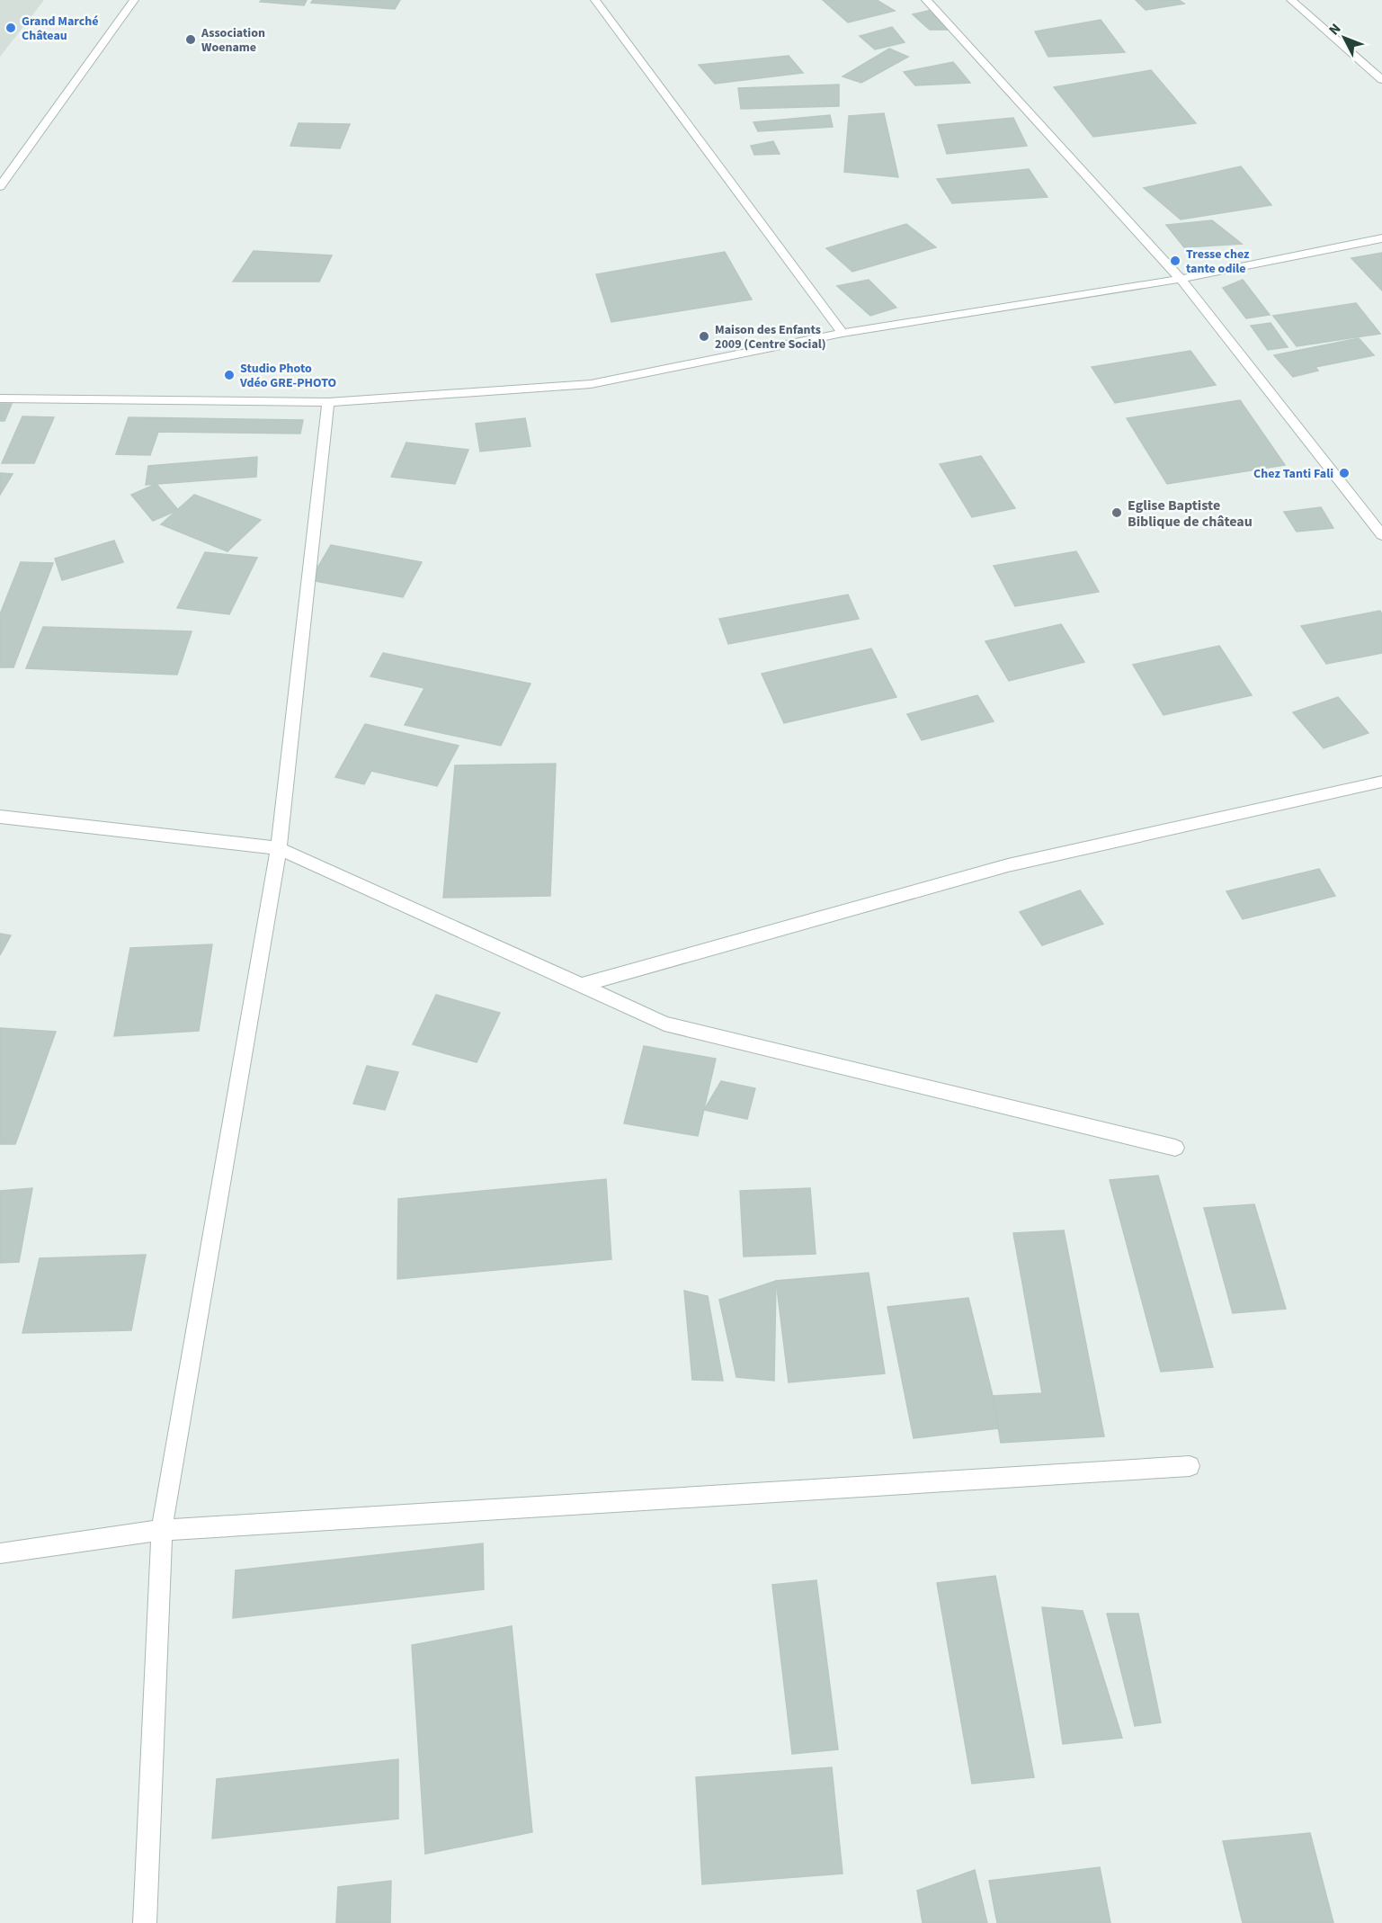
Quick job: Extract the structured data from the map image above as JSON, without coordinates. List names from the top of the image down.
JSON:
{
  "places": [
    "Grand Marché Château",
    "Association Woename",
    "Tresse chez tante odile",
    "Maison des Enfants 2009 (Centre Social)",
    "Studio Photo Vdéo GRE-PHOTO",
    "Chez Tanti Fali",
    "Eglise Baptiste Biblique de château"
  ],
  "north": "top left"
}
